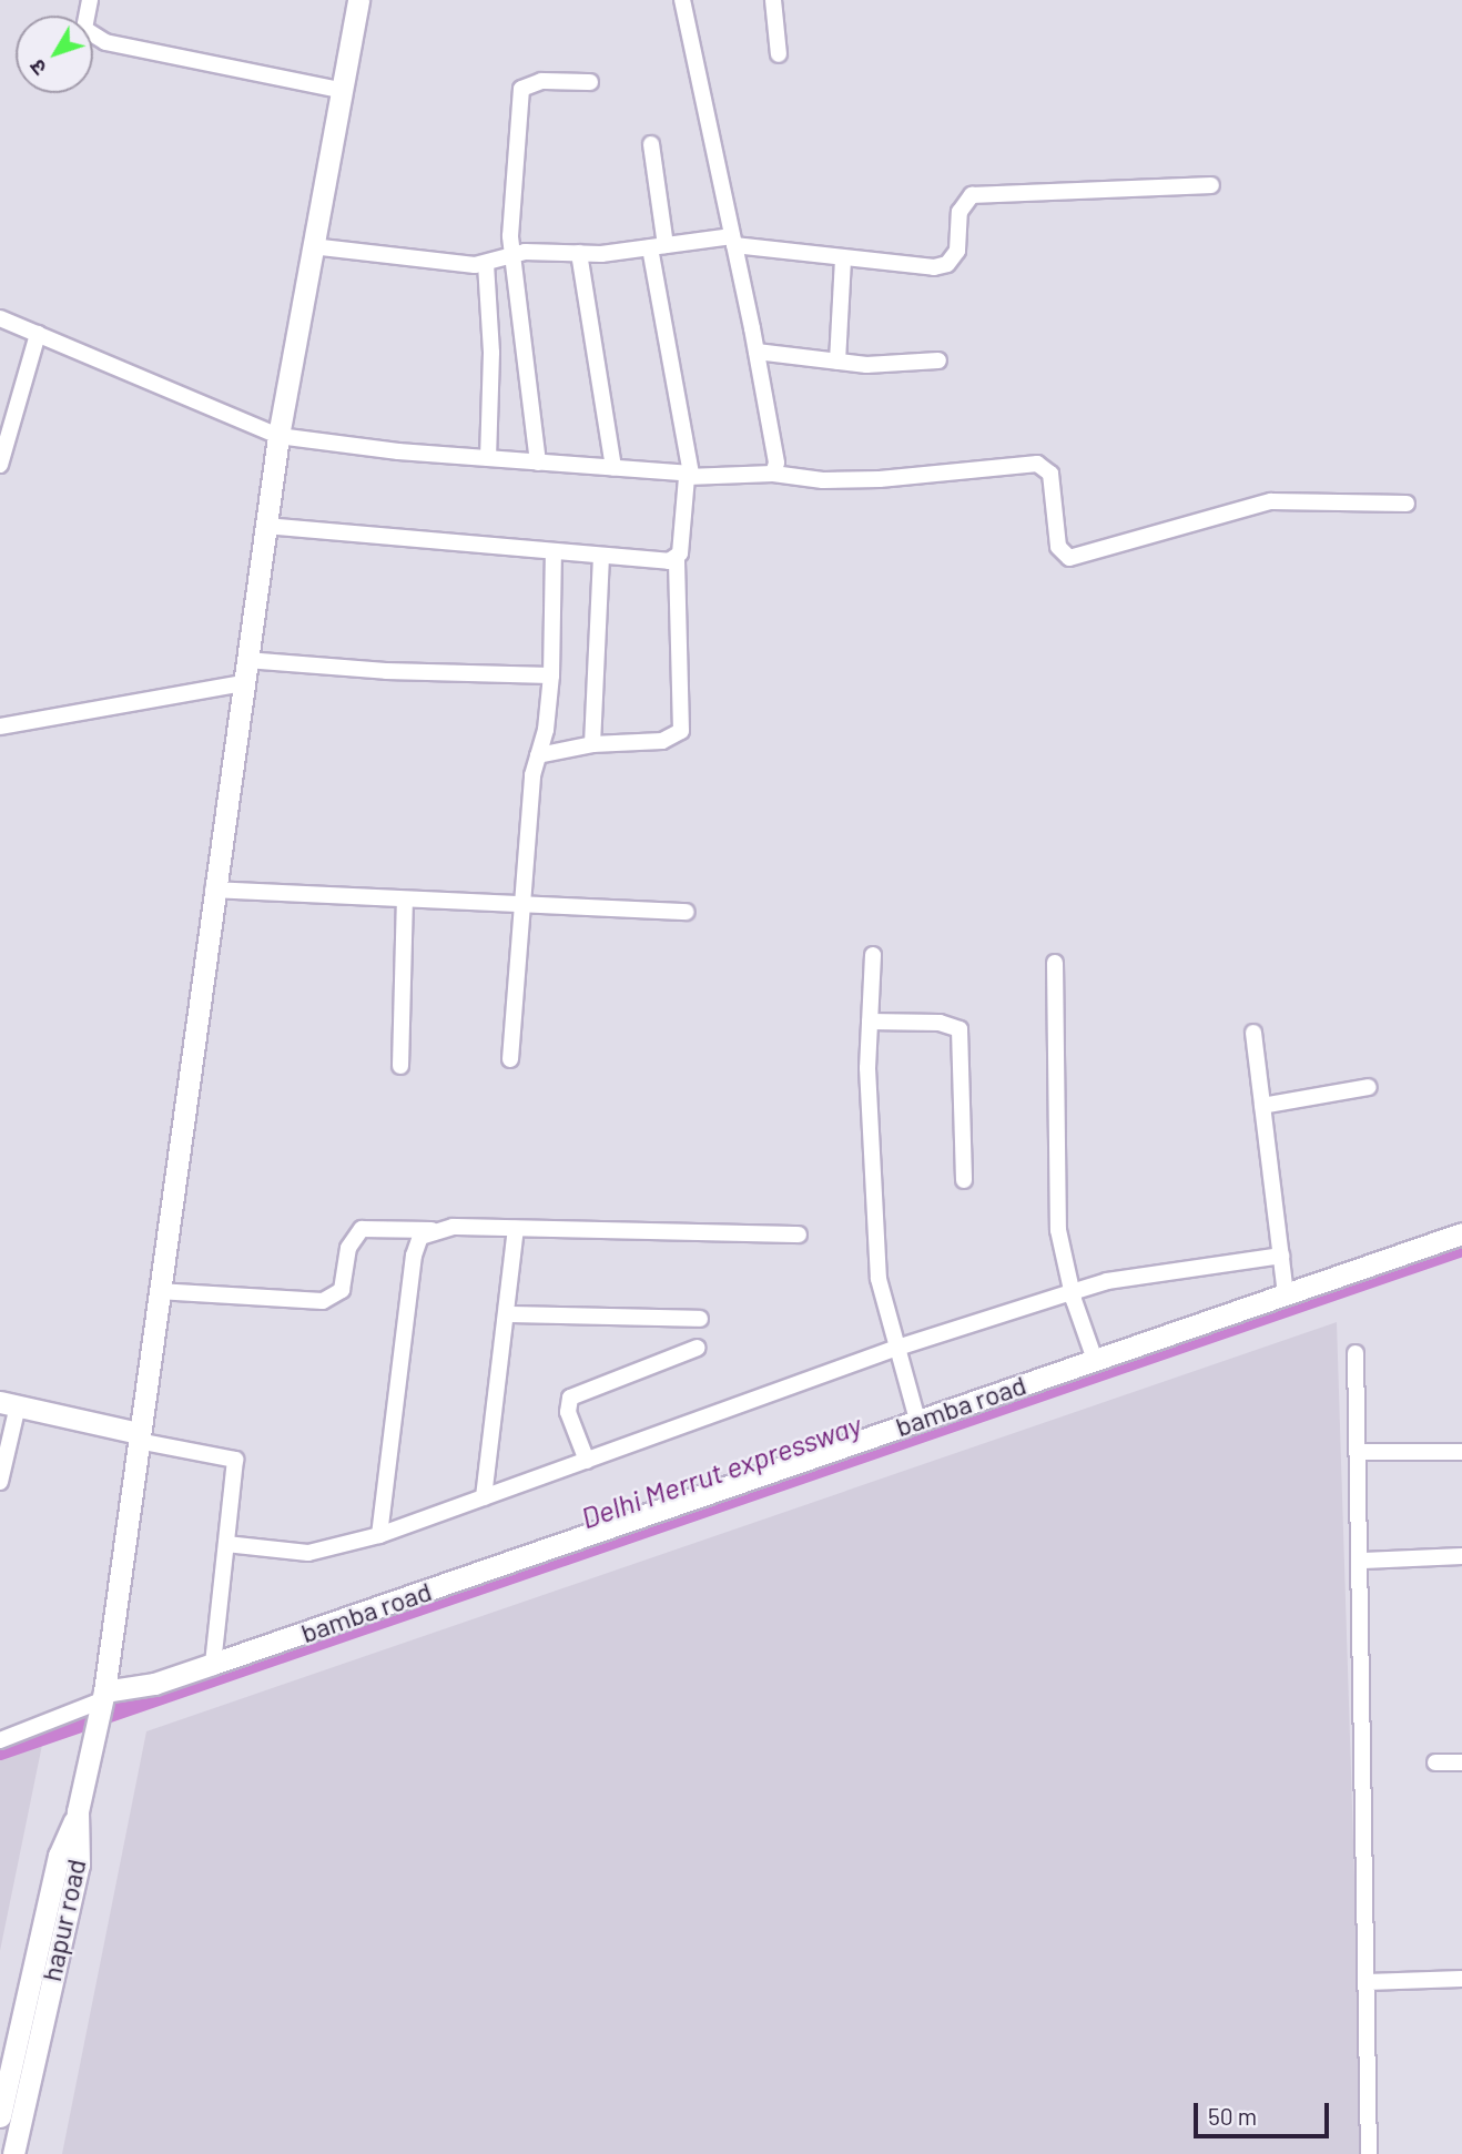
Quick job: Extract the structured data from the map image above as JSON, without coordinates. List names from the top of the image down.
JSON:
{
  "streets": {
    "main road": ["bamba road", "hapur road"]
  },
  "water": ["Delhi Merrut expressway"],
  "scale_bar": "50 m",
  "north": "bottom left"
}
